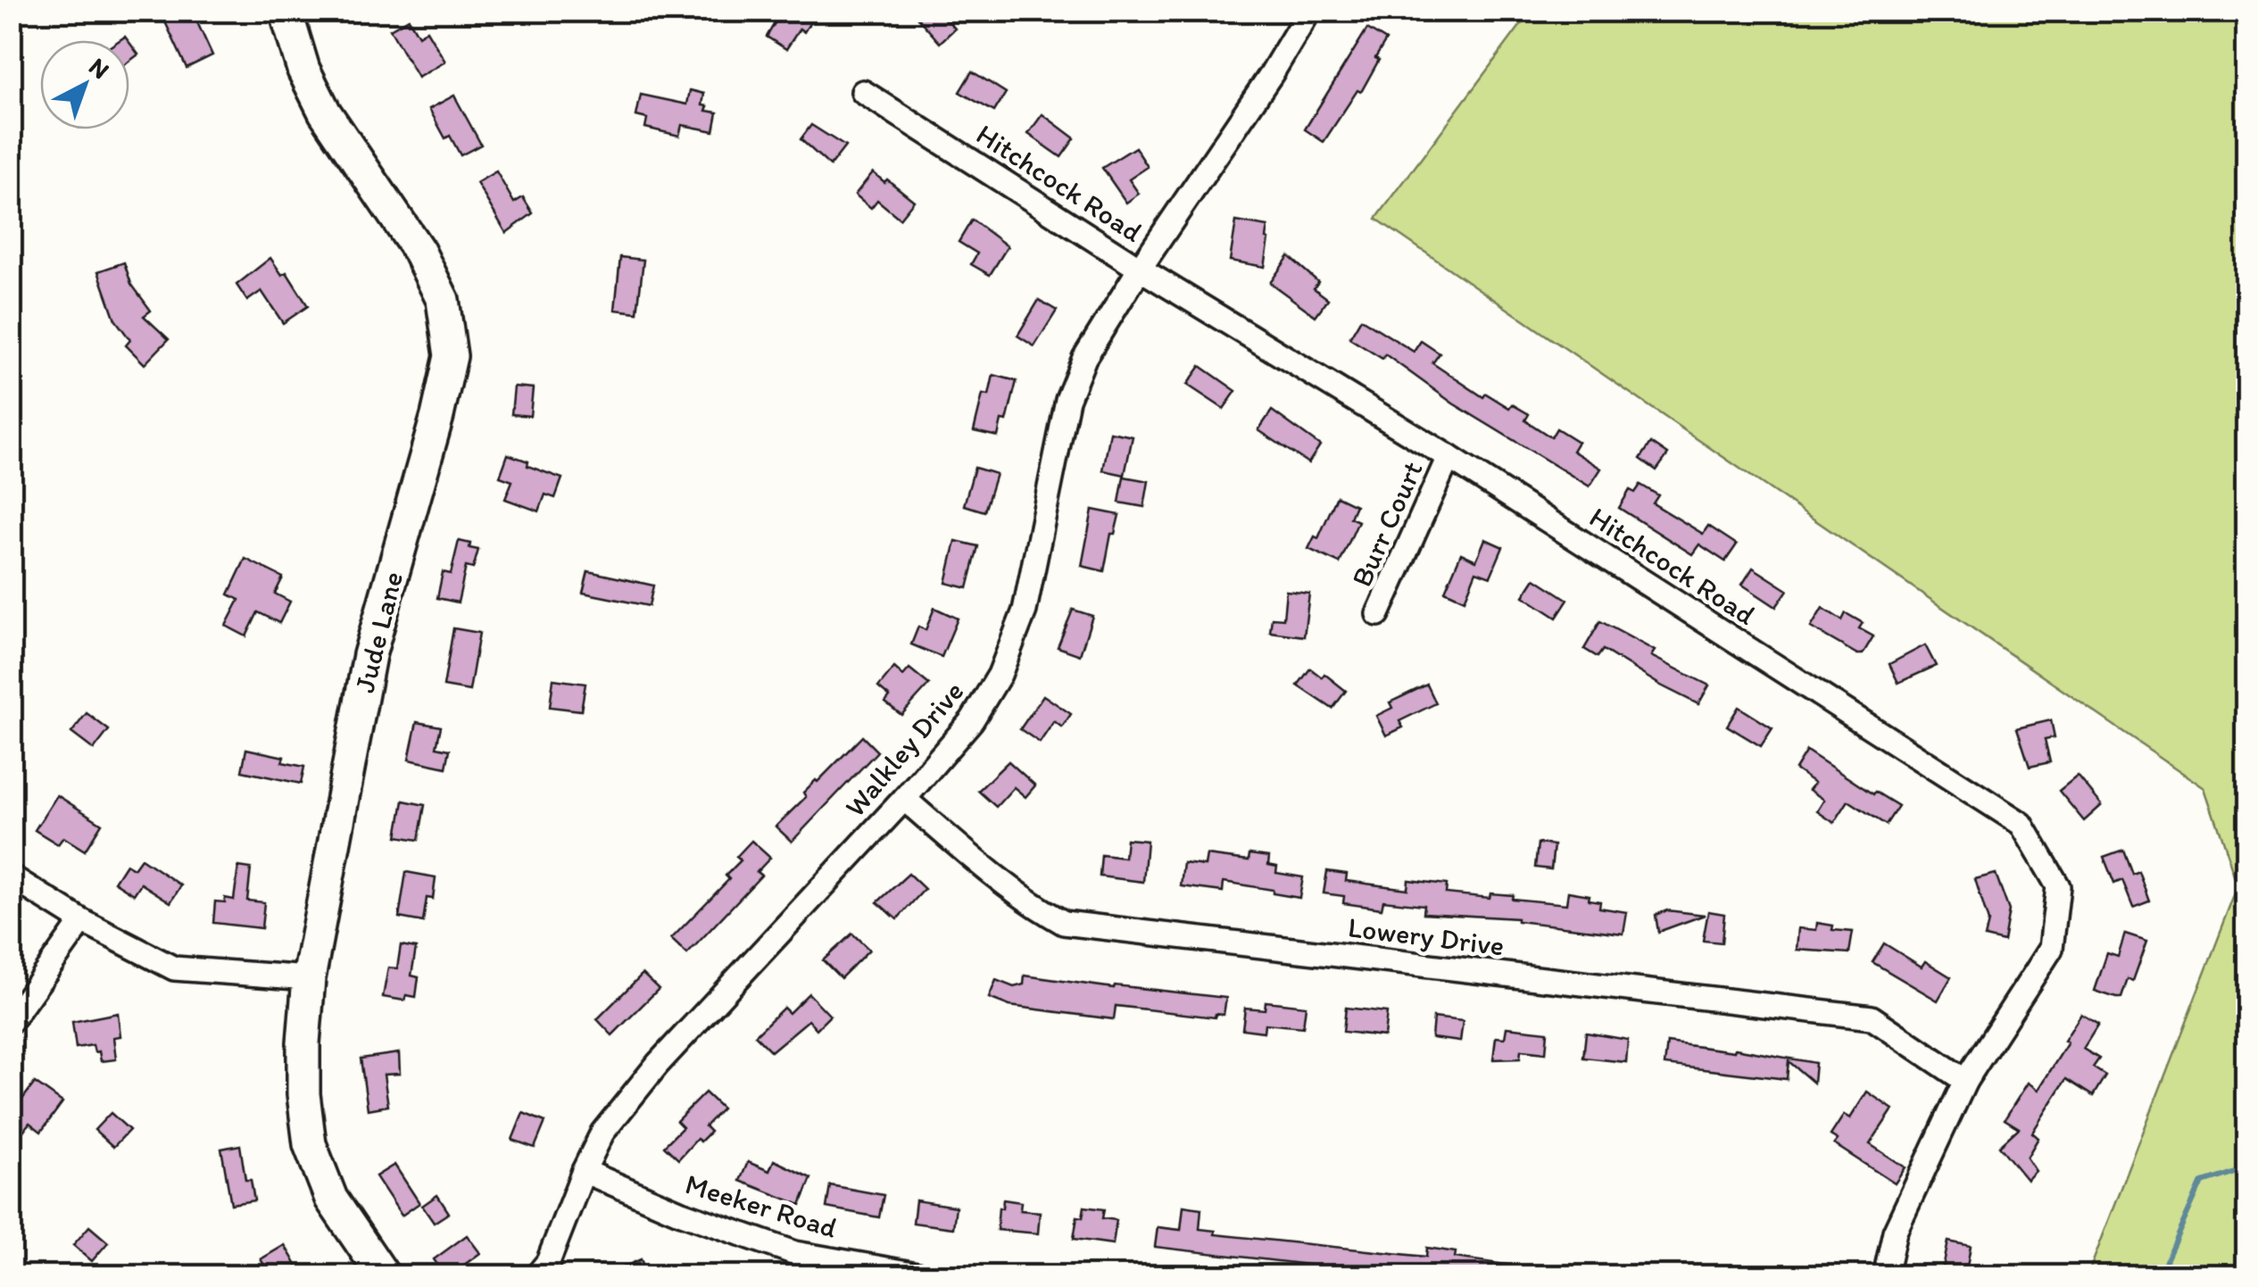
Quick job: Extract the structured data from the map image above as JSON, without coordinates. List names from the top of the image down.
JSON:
{
  "streets": {
    "street": [
      "Hitchcock Road",
      "Burr Court",
      "Jude Lane",
      "Walkley Drive",
      "Lowery Drive",
      "Meeker Road"
    ]
  },
  "crossings": [
    ["Hitchcock Road", "Burr Court"],
    ["Hitchcock Road", "Walkley Drive"],
    ["Hitchcock Road", "Lowery Drive"],
    ["Walkley Drive", "Lowery Drive"],
    ["Walkley Drive", "Meeker Road"]
  ],
  "north": "top right"
}
